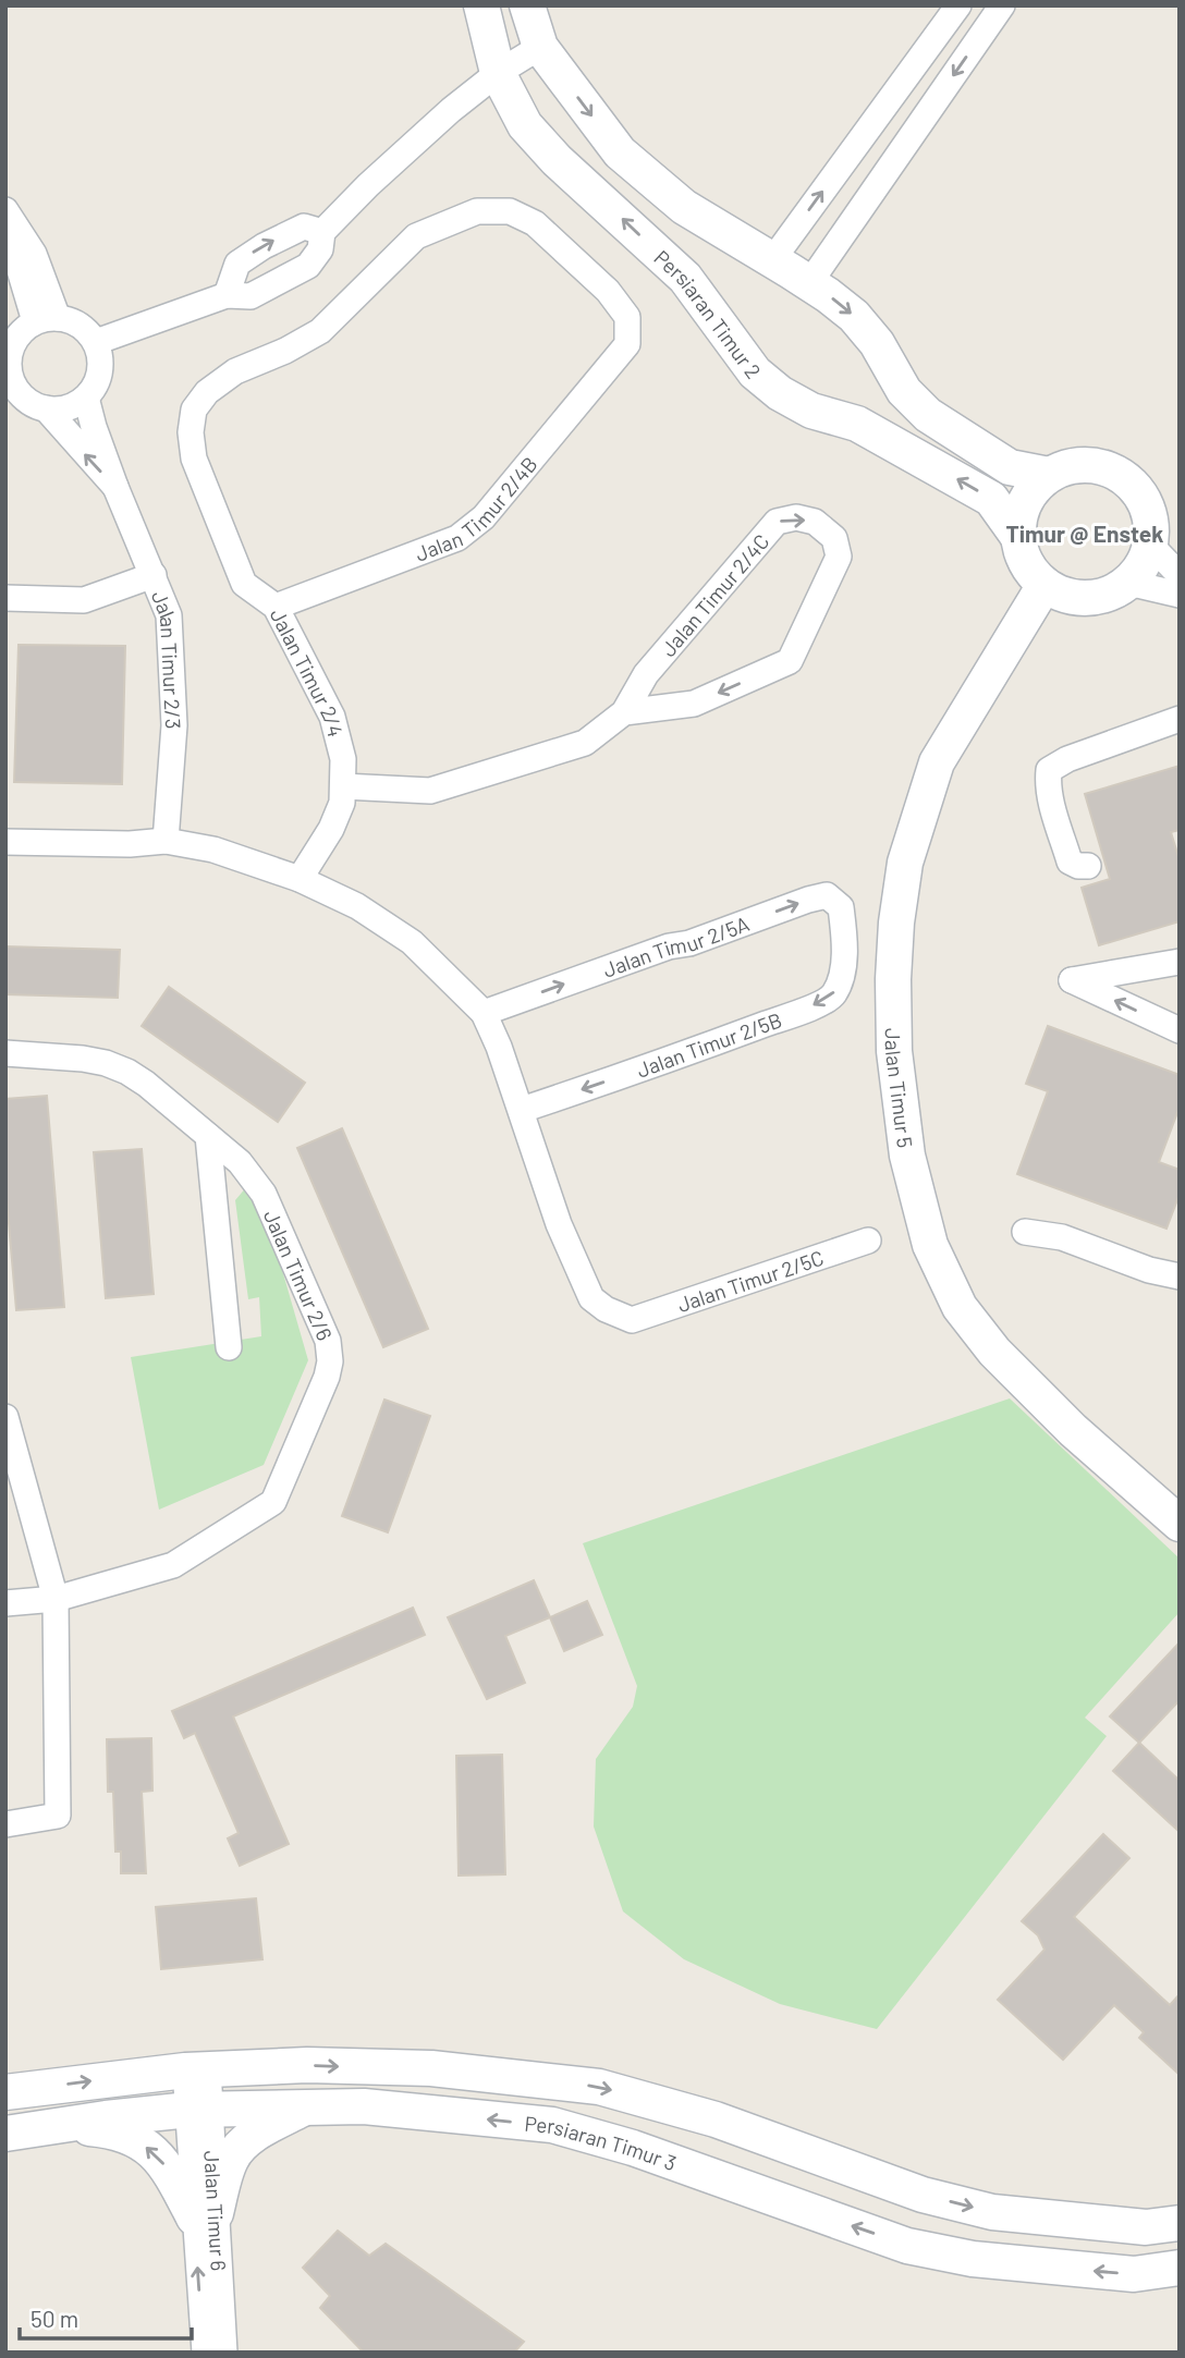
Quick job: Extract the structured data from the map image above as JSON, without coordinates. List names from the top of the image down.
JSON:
{
  "streets": {
    "street": [
      "Persiaran Timur 2",
      "Jalan Timur 2/4B",
      "Jalan Timur 2/4C",
      "Jalan Timur 2/3",
      "Jalan Timur 2/4",
      "Jalan Timur 2/5A",
      "Jalan Timur 2/5B",
      "Jalan Timur 5",
      "Jalan Timur 2/6",
      "Jalan Timur 2/5C",
      "Persiaran Timur 3",
      "Jalan Timur 6"
    ]
  },
  "crossings": [
    ["Persiaran Timur 2", "Jalan Timur 5"],
    ["Jalan Timur 2/4B", "Jalan Timur 2/4"],
    ["Jalan Timur 2/4C", "Jalan Timur 2/4"],
    ["Jalan Timur 2/5A", "Jalan Timur 2/5B"],
    ["Jalan Timur 2/5B", "Jalan Timur 2/5C"],
    ["Persiaran Timur 3", "Jalan Timur 6"]
  ],
  "one_way": ["Jalan Timur 2/5A", "Jalan Timur 2/5B"],
  "districts": ["Timur @ Enstek"],
  "scale_bar": "50 m"
}
